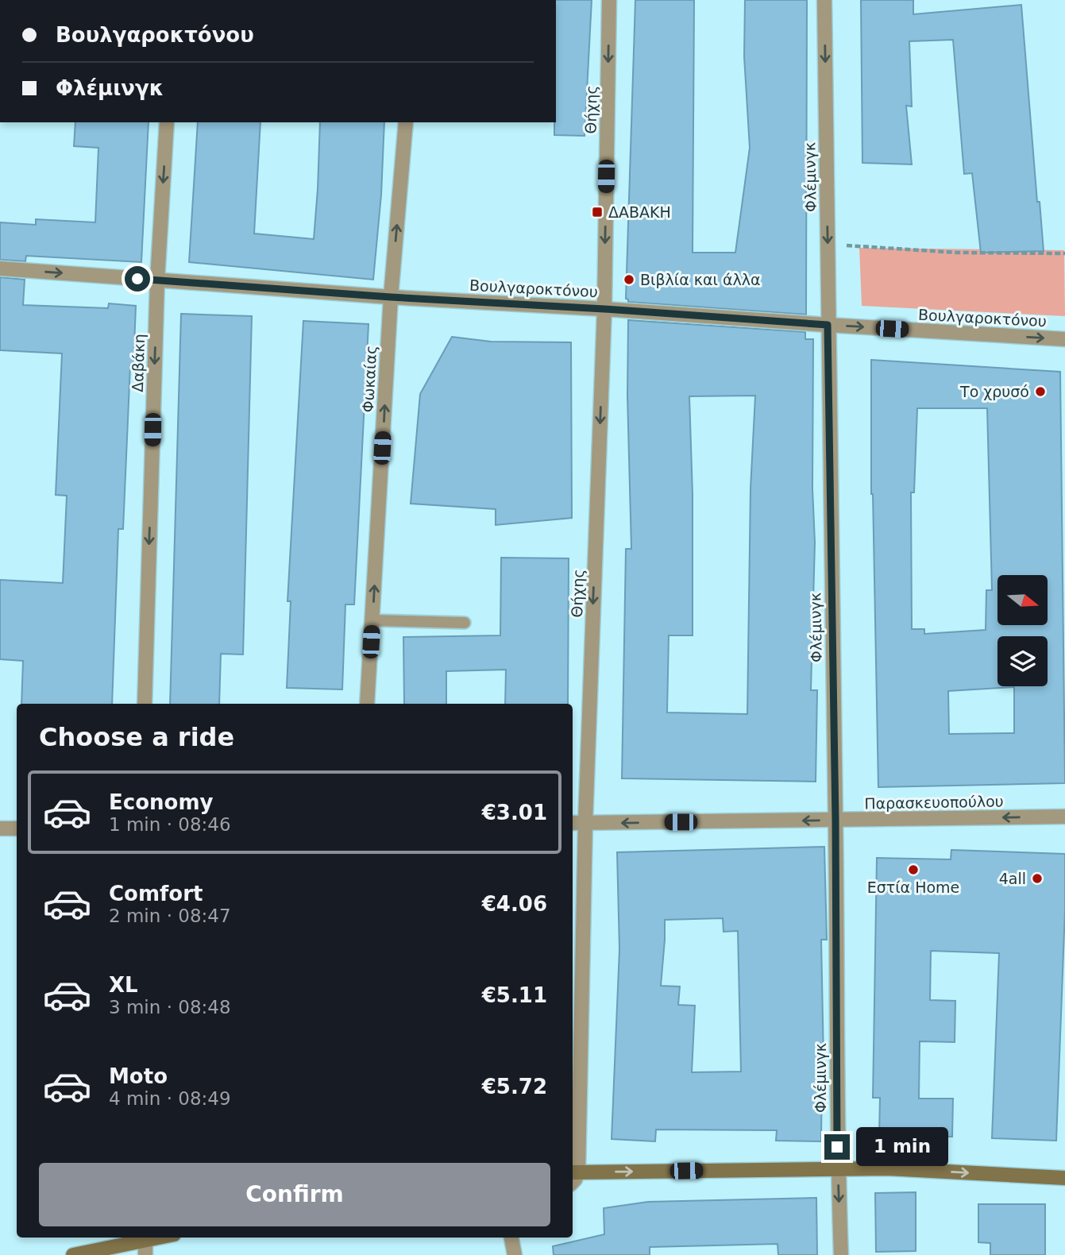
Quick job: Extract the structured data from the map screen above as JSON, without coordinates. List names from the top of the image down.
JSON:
{
  "streets": {
    "street": [
      "Θήχης",
      "Φλέμινγκ",
      "Βουλγαροκτόνου",
      "Δαβάκη",
      "Φωκαίας",
      "Παρασκευοπούλου"
    ]
  },
  "crossings": [
    ["Θήχης", "Βουλγαροκτόνου"],
    ["Θήχης", "Παρασκευοπούλου"],
    ["Φλέμινγκ", "Βουλγαροκτόνου"],
    ["Φλέμινγκ", "Παρασκευοπούλου"],
    ["Βουλγαροκτόνου", "Δαβάκη"],
    ["Βουλγαροκτόνου", "Φωκαίας"]
  ],
  "one_way": [
    "Θήχης",
    "Βουλγαροκτόνου",
    "Δαβάκη",
    "Φωκαίας",
    "Παρασκευοπούλου"
  ],
  "places": {
    "transit": ["ΔΑΒΑΚΗ"],
    "other": [
      "Βιβλία και άλλα",
      "Το χρυσό",
      "Εστία Home",
      "4all"
    ]
  },
  "north": "right",
  "page": {
    "banner": ["Βουλγαροκτόνου", "Φλέμινγκ"],
    "heading": "Choose a ride",
    "list": [
      {
        "name": "Economy",
        "note": "1 min · 08:46",
        "value": "€3.01"
      },
      {
        "name": "Comfort",
        "note": "2 min · 08:47",
        "value": "€4.06"
      },
      {
        "name": "XL",
        "note": "3 min · 08:48",
        "value": "€5.11"
      },
      {
        "name": "Moto",
        "note": "4 min · 08:49",
        "value": "€5.72"
      }
    ],
    "bubble": "1 min",
    "buttons": "Confirm"
  }
}
